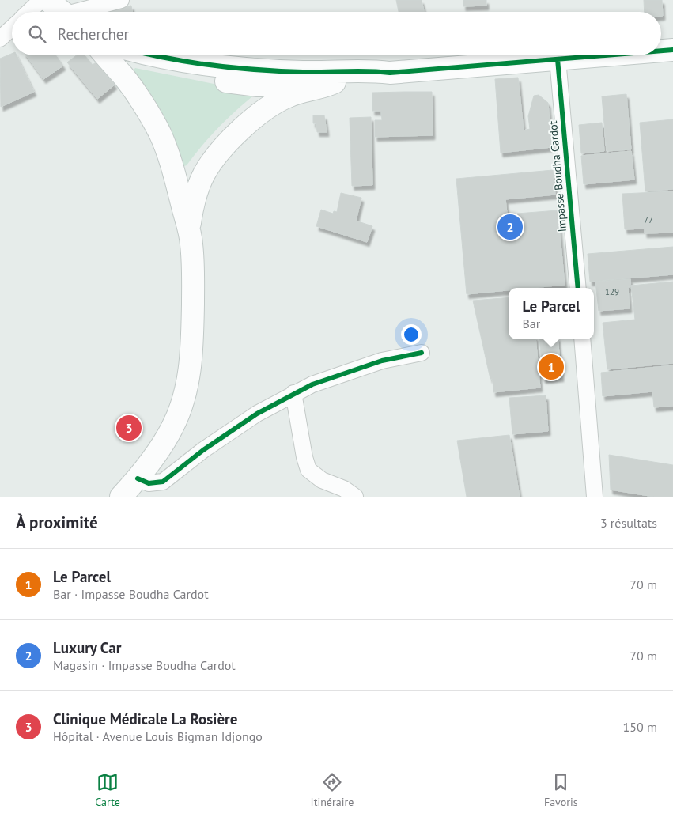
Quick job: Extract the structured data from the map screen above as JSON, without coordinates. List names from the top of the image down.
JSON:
{
  "streets": {
    "street": ["Impasse Boudha Cardot"]
  },
  "house_numbers": ["77", "129"],
  "page": {
    "search": "Rechercher",
    "pins": ["2", "1", "3"],
    "popup": ["Le Parcel", "Bar"],
    "heading": ["À proximité", "3 résultats"],
    "list": [
      {
        "mark": "1",
        "name": "Le Parcel",
        "note": "Bar · Impasse Boudha Cardot",
        "value": "70 m"
      },
      {
        "mark": "2",
        "name": "Luxury Car",
        "note": "Magasin · Impasse Boudha Cardot",
        "value": "70 m"
      },
      {
        "mark": "3",
        "name": "Clinique Médicale La Rosière",
        "note": "Hôpital · Avenue Louis Bigman Idjongo",
        "value": "150 m"
      }
    ],
    "nav": ["Carte", "Itinéraire", "Favoris"]
  }
}
